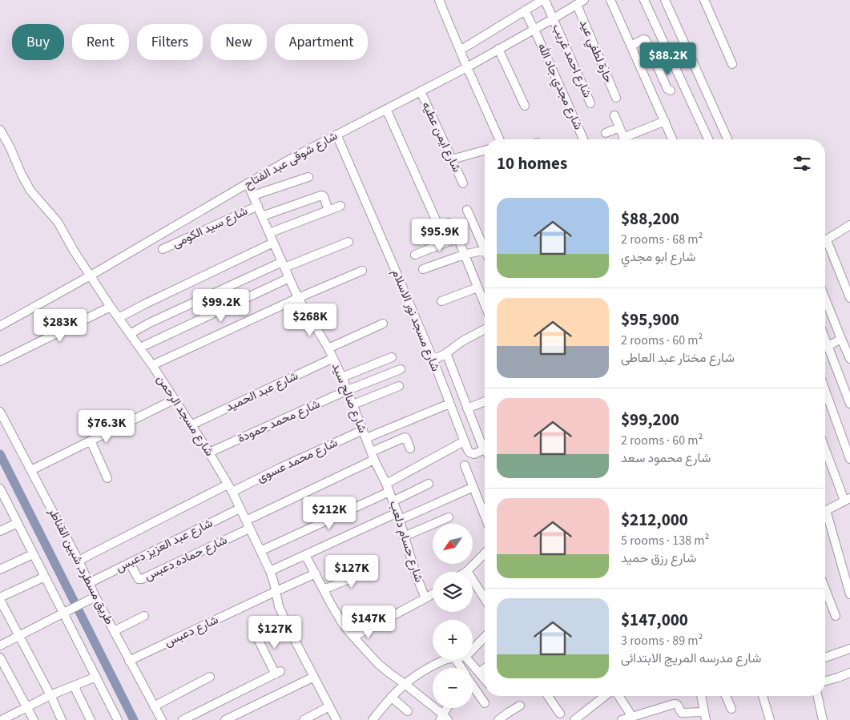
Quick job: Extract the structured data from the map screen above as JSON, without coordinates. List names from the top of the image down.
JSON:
{
  "streets": {
    "street": [
      "حارة لطفي عيد",
      "شارع احمد غريب",
      "شارع مجدي جاد الله",
      "شارع ايمن عطيه",
      "شارع شوقى عبد الفتاح",
      "شارع سيد الكومى",
      "شارع مسجد نور الاسلام",
      "شارع عبد الحميد",
      "شارع صالح سيد",
      "شارع مسجد الرحمن",
      "شارع محمد حمودة",
      "شارع محمد عسوى",
      "شارع حسام دلعب",
      "شارع عبد العزيز دعبس",
      "شارع حماده دعبس",
      "طريق مسطرد, شبين القناطر",
      "شارع دعبس"
    ]
  },
  "crossings": [
    ["حارة لطفي عيد", "شارع شوقى عبد الفتاح"],
    ["شارع احمد غريب", "شارع شوقى عبد الفتاح"],
    ["شارع مجدي جاد الله", "شارع شوقى عبد الفتاح"],
    ["شارع ايمن عطيه", "شارع شوقى عبد الفتاح"],
    ["شارع شوقى عبد الفتاح", "شارع مسجد نور الاسلام"],
    ["شارع شوقى عبد الفتاح", "شارع صالح سيد"],
    ["شارع شوقى عبد الفتاح", "شارع مسجد الرحمن"],
    ["شارع سيد الكومى", "شارع صالح سيد"],
    ["شارع مسجد نور الاسلام", "شارع محمد عسوى"],
    ["شارع عبد الحميد", "شارع صالح سيد"],
    ["شارع عبد الحميد", "شارع مسجد الرحمن"],
    ["شارع صالح سيد", "شارع محمد حمودة"],
    ["شارع صالح سيد", "شارع محمد عسوى"],
    ["شارع صالح سيد", "شارع حسام دلعب"],
    ["شارع مسجد الرحمن", "شارع محمد حمودة"],
    ["شارع مسجد الرحمن", "شارع محمد عسوى"],
    ["شارع مسجد الرحمن", "شارع عبد العزيز دعبس"],
    ["شارع مسجد الرحمن", "شارع حماده دعبس"],
    ["شارع مسجد الرحمن", "شارع دعبس"],
    ["شارع محمد عسوى", "طريق مسطرد, شبين القناطر"],
    ["شارع عبد العزيز دعبس", "شارع حماده دعبس"],
    ["شارع عبد العزيز دعبس", "طريق مسطرد, شبين القناطر"],
    ["طريق مسطرد, شبين القناطر", "شارع دعبس"]
  ],
  "north": "bottom left",
  "page": {
    "chip": [
      "Buy",
      "Rent",
      "Filters",
      "New",
      "Apartment"
    ],
    "price": [
      "$88.2K",
      "$95.9K",
      "$99.2K",
      "$268K",
      "$283K",
      "$76.3K",
      "$212K",
      "$127K",
      "$147K",
      "$127K"
    ],
    "heading": "10 homes",
    "list": [
      {
        "name": "$88,200",
        "note": "2 rooms · 68 m² · شارع ابو مجدي"
      },
      {
        "name": "$95,900",
        "note": "2 rooms · 60 m² · شارع مختار عبد العاطى"
      },
      {
        "name": "$99,200",
        "note": "2 rooms · 60 m² · شارع محمود سعد"
      },
      {
        "name": "$212,000",
        "note": "5 rooms · 138 m² · شارع رزق حميد"
      },
      {
        "name": "$147,000",
        "note": "3 rooms · 89 m² · شارع مدرسه المريج الابتدائى"
      }
    ],
    "map_buttons": ["+", "−"]
  }
}
